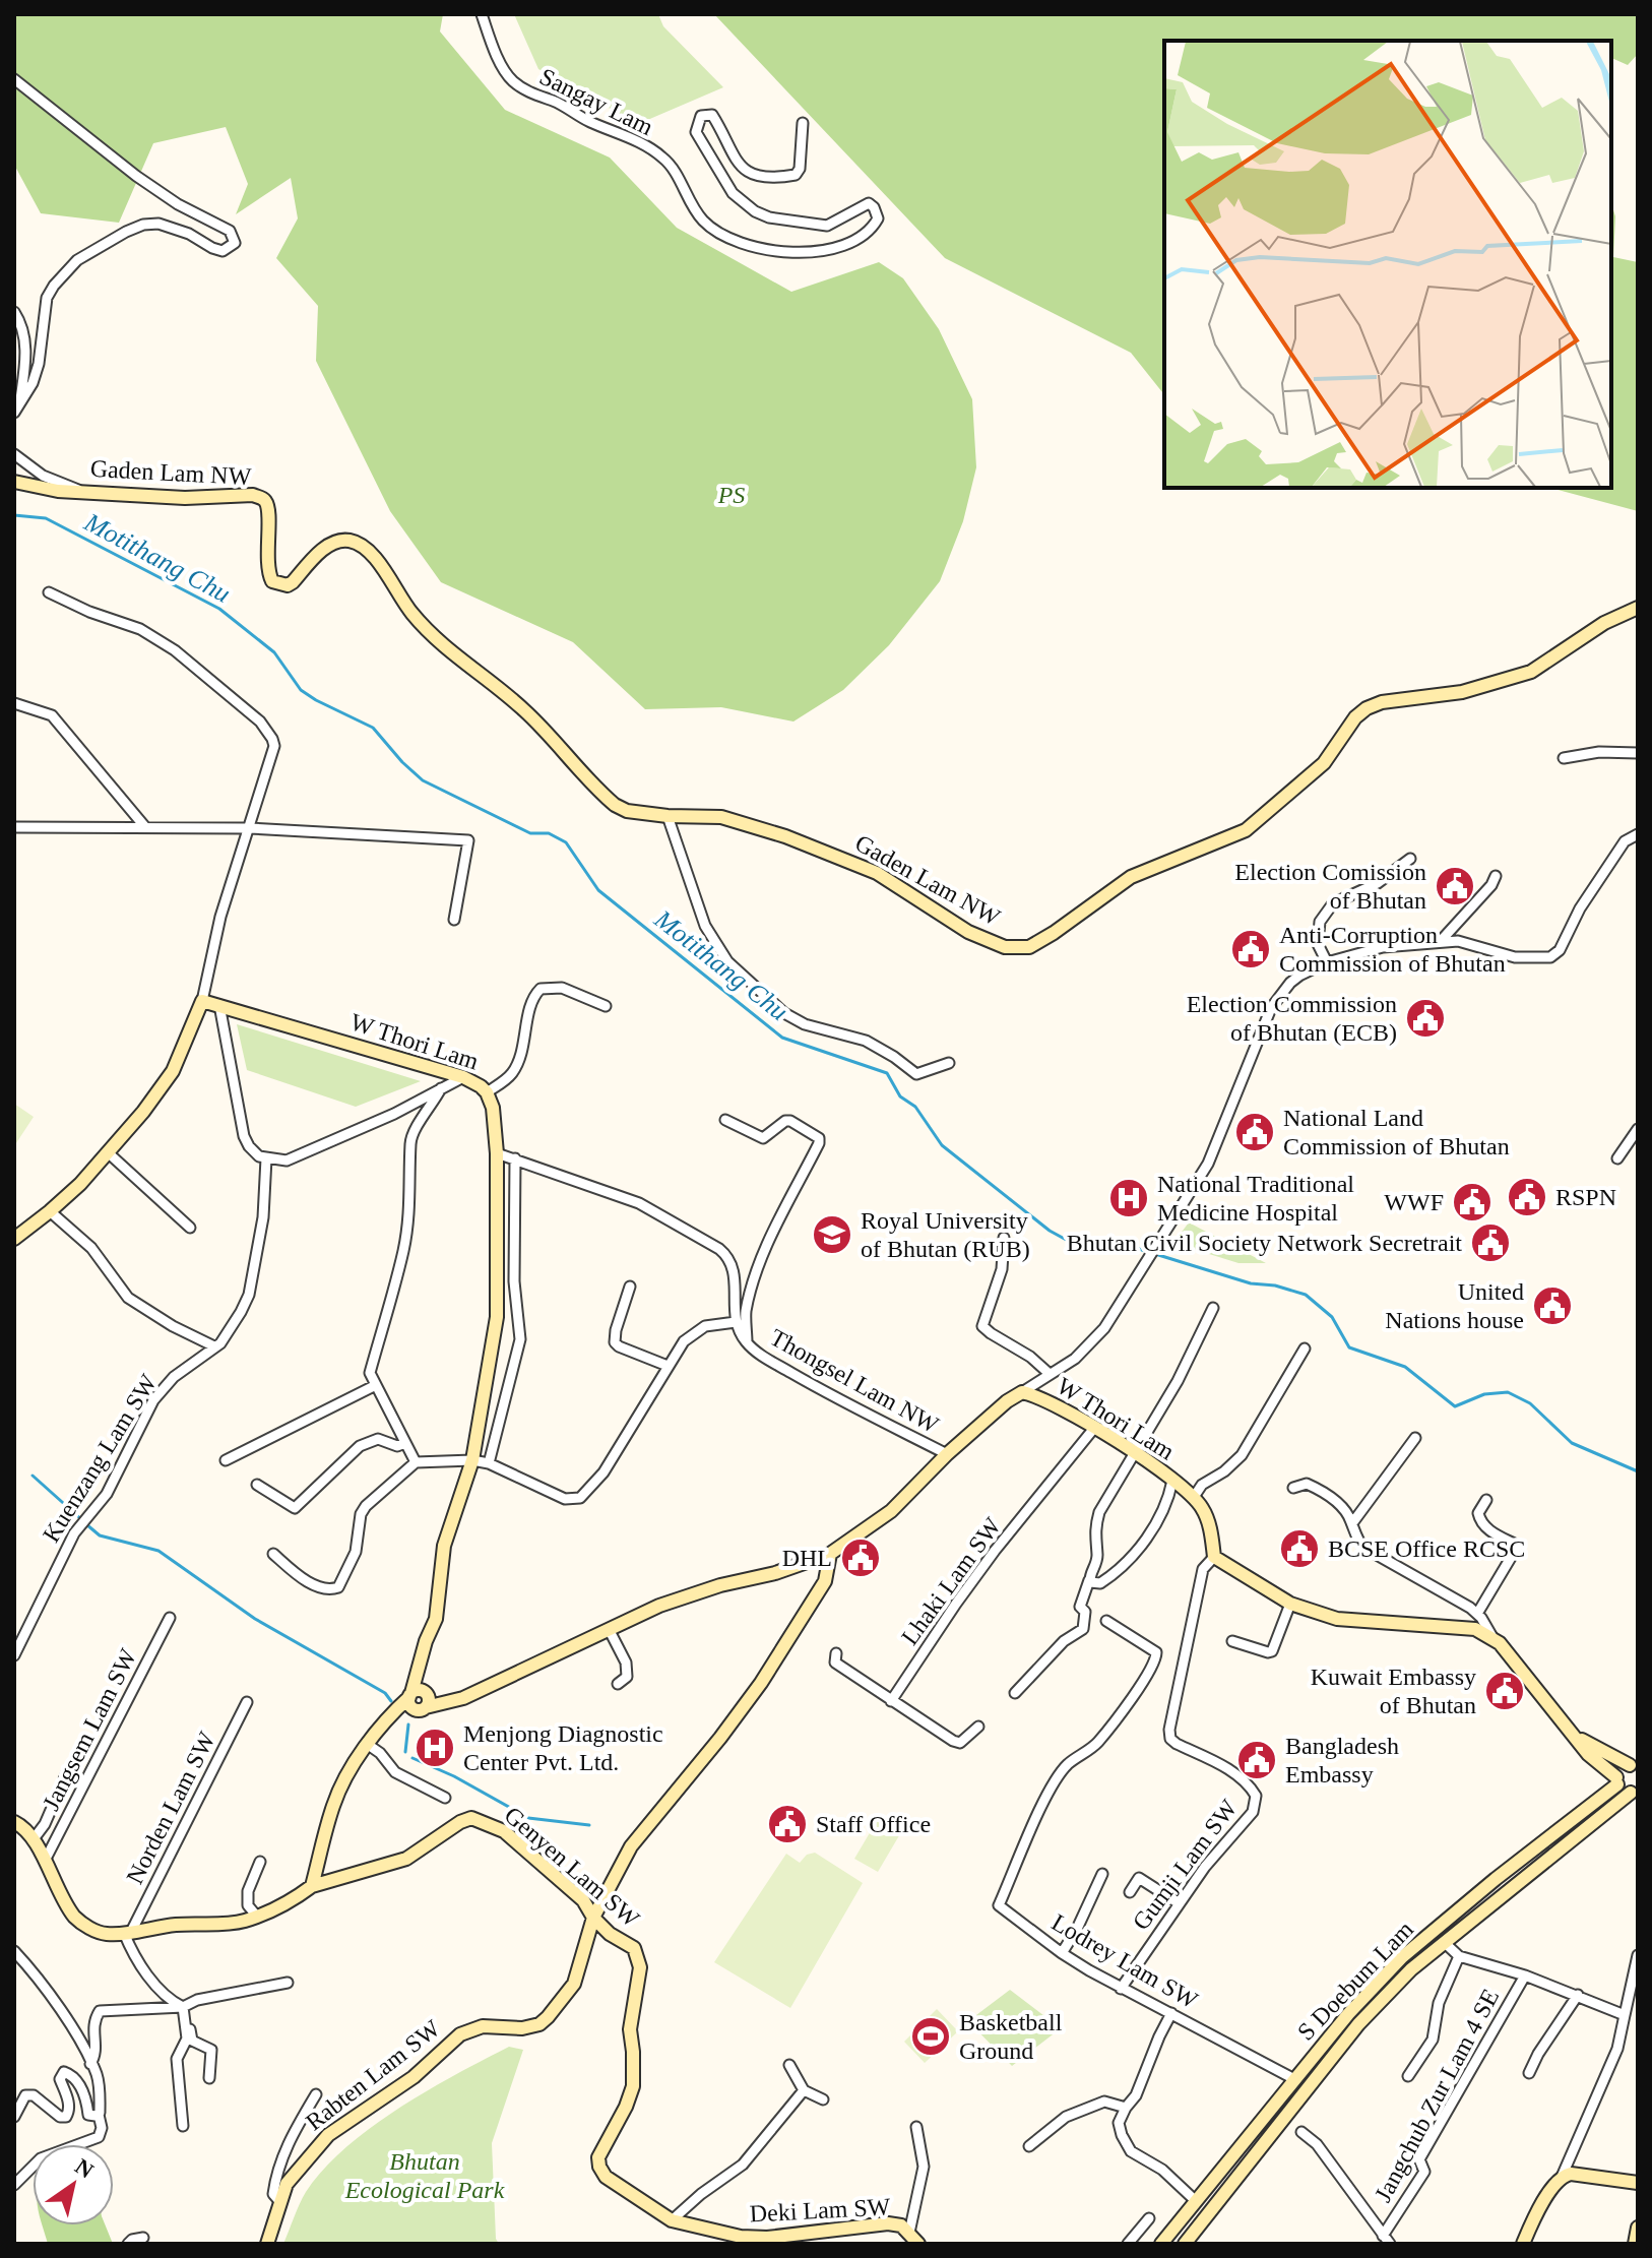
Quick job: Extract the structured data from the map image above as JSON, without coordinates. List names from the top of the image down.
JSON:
{
  "streets": {
    "main road": [
      "Gaden Lam NW",
      "W Thori Lam",
      "Genyen Lam SW",
      "S Doebum Lam",
      "Rabten Lam SW",
      "Deki Lam SW"
    ],
    "street": [
      "Sangay Lam",
      "Thongsel Lam NW",
      "Kuenzang Lam SW",
      "Lhaki Lam SW",
      "Jangsem Lam SW",
      "Norden Lam SW",
      "Gumji Lam SW",
      "Lodrey Lam SW",
      "Jangchub Zur Lam 4 SE"
    ]
  },
  "crossings": [
    ["W Thori Lam", "Thongsel Lam NW"],
    ["W Thori Lam", "Lhaki Lam SW"],
    ["W Thori Lam", "Gumji Lam SW"],
    ["W Thori Lam", "Rabten Lam SW"],
    ["Gumji Lam SW", "Lodrey Lam SW"],
    ["Genyen Lam SW", "Rabten Lam SW"],
    ["Genyen Lam SW", "Deki Lam SW"],
    ["Lodrey Lam SW", "S Doebum Lam"]
  ],
  "water": ["Motithang Chu"],
  "parks": ["PS", "Bhutan Ecological Park"],
  "places": {
    "public building": [
      "Election Comission of Bhutan",
      "Anti-Corruption Commission of Bhutan",
      "Election Commission of Bhutan (ECB)",
      "National Land Commission of Bhutan",
      "RSPN",
      "WWF",
      "Bhutan Civil Society Network Secretrait",
      "United Nations house",
      "BCSE Office RCSC",
      "DHL",
      "Kuwait Embassy of Bhutan",
      "Bangladesh Embassy",
      "Staff Office"
    ],
    "hospital": ["National Traditional Medicine Hospital", "Menjong Diagnostic Center Pvt. Ltd."],
    "school or university": ["Royal University of Bhutan (RUB)"],
    "sports": ["Basketball Ground"]
  },
  "north": "top right"
}
